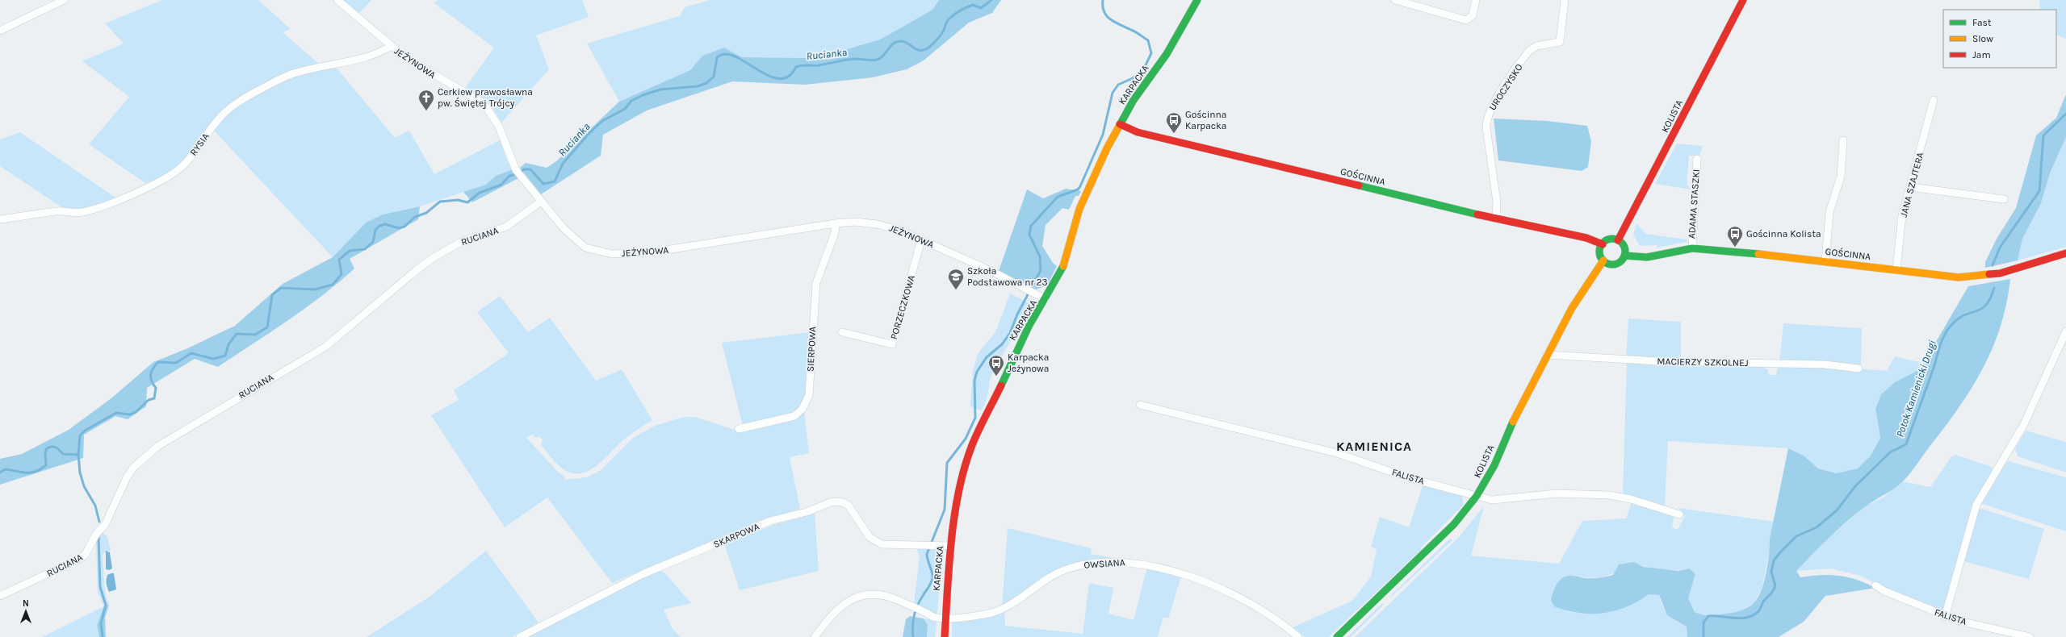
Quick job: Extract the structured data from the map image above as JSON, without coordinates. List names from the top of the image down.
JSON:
{
  "streets": {
    "street": [
      "JEŻYNOWA",
      "KARPACKA",
      "UROCZYSKO",
      "KOLISTA",
      "RYSIA",
      "GOŚCINNA",
      "JANA SZAJTERA",
      "ADAMA STASZKI",
      "RUCIANA",
      "PORZECZKOWA",
      "SIERPOWA",
      "MACIERZY SZKOLNEJ",
      "FALISTA",
      "SKARPOWA",
      "OWSIANA"
    ]
  },
  "crossings": [
    ["JEŻYNOWA", "KARPACKA"],
    ["JEŻYNOWA", "RYSIA"],
    ["JEŻYNOWA", "RUCIANA"],
    ["JEŻYNOWA", "PORZECZKOWA"],
    ["JEŻYNOWA", "SIERPOWA"],
    ["KARPACKA", "GOŚCINNA"],
    ["KARPACKA", "SKARPOWA"],
    ["KARPACKA", "OWSIANA"],
    ["UROCZYSKO", "GOŚCINNA"],
    ["KOLISTA", "GOŚCINNA"],
    ["KOLISTA", "MACIERZY SZKOLNEJ"],
    ["KOLISTA", "FALISTA"],
    ["GOŚCINNA", "JANA SZAJTERA"],
    ["GOŚCINNA", "ADAMA STASZKI"]
  ],
  "districts": ["KAMIENICA"],
  "water": ["Rucianka", "Potok Kamienicki Drugi"],
  "places": {
    "church": ["Cerkiew prawosławna pw. Świętej Trójcy"],
    "bus stop": ["Gościnna Karpacka", "Gościnna Kolista", "Karpacka Jeżynowa"],
    "school or university": ["Szkoła Podstawowa nr 23"]
  },
  "legend": ["Fast", "Slow", "Jam"],
  "north": "top"
}
